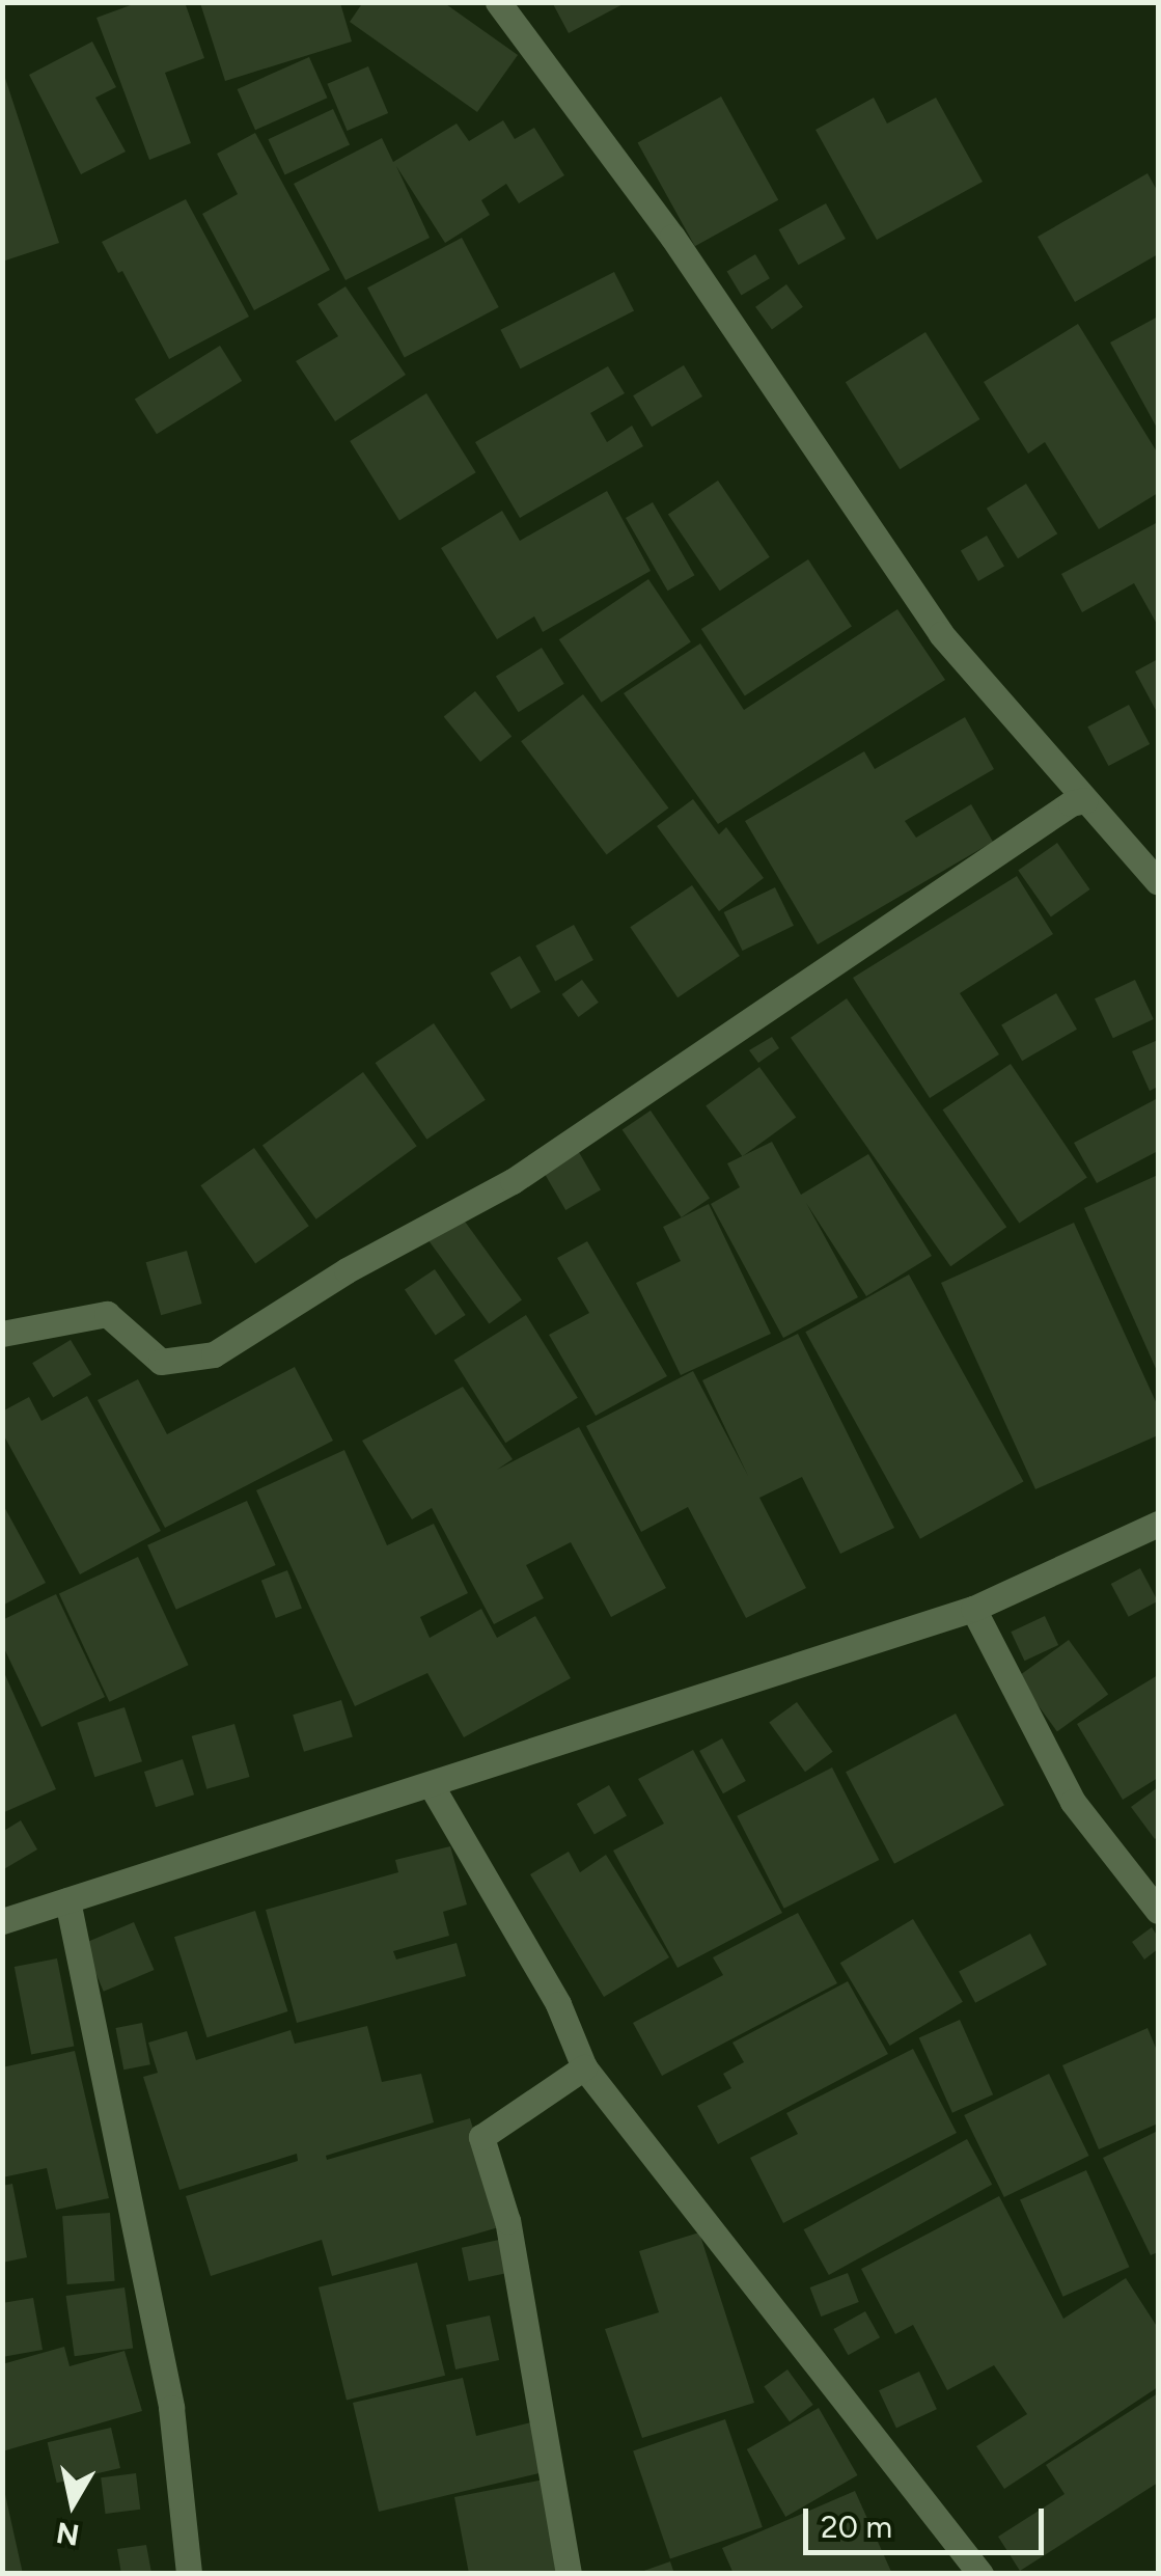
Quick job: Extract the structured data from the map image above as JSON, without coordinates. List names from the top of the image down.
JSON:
{
  "scale_bar": "20 m",
  "north": "bottom"
}
